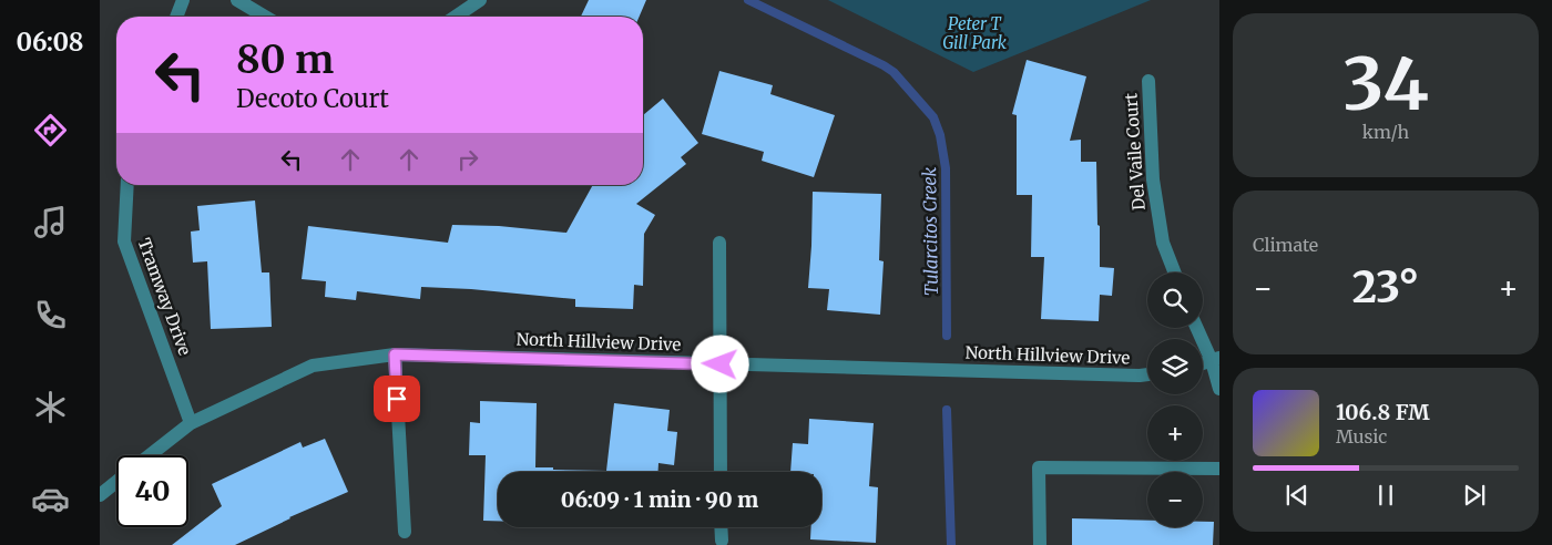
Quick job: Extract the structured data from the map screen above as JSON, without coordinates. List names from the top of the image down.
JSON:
{
  "streets": {
    "street": ["Del Vaile Court", "Tramway Drive", "North Hillview Drive"]
  },
  "crossings": [
    ["Tramway Drive", "North Hillview Drive"]
  ],
  "water": ["Tularcitos Creek"],
  "parks": ["Peter T Gill Park"],
  "page": {
    "tabs": "06:08",
    "tile": [
      ["34", "km/h"],
      "Climate"
    ],
    "turn": ["80 m", "Decoto Court"],
    "heat": ["−", "23°", "+"],
    "map_buttons": ["+", "−"],
    "song": ["106.8 FM", "Music"],
    "limit": "40",
    "trip": "06:09 · 1 min · 90 m"
  }
}
